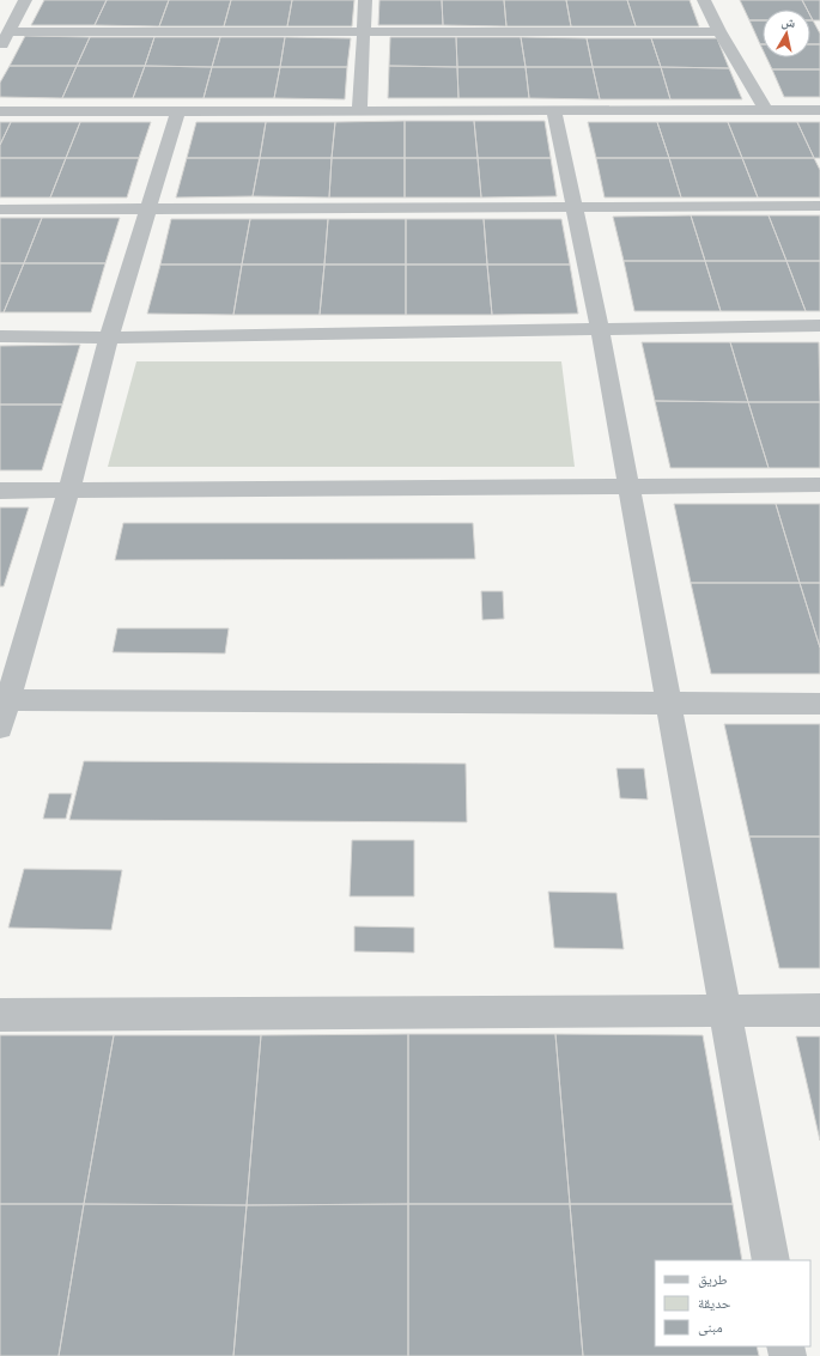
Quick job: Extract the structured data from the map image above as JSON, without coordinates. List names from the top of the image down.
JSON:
{
  "legend": ["طريق", "حديقة", "مبنى"],
  "north": "top"
}
